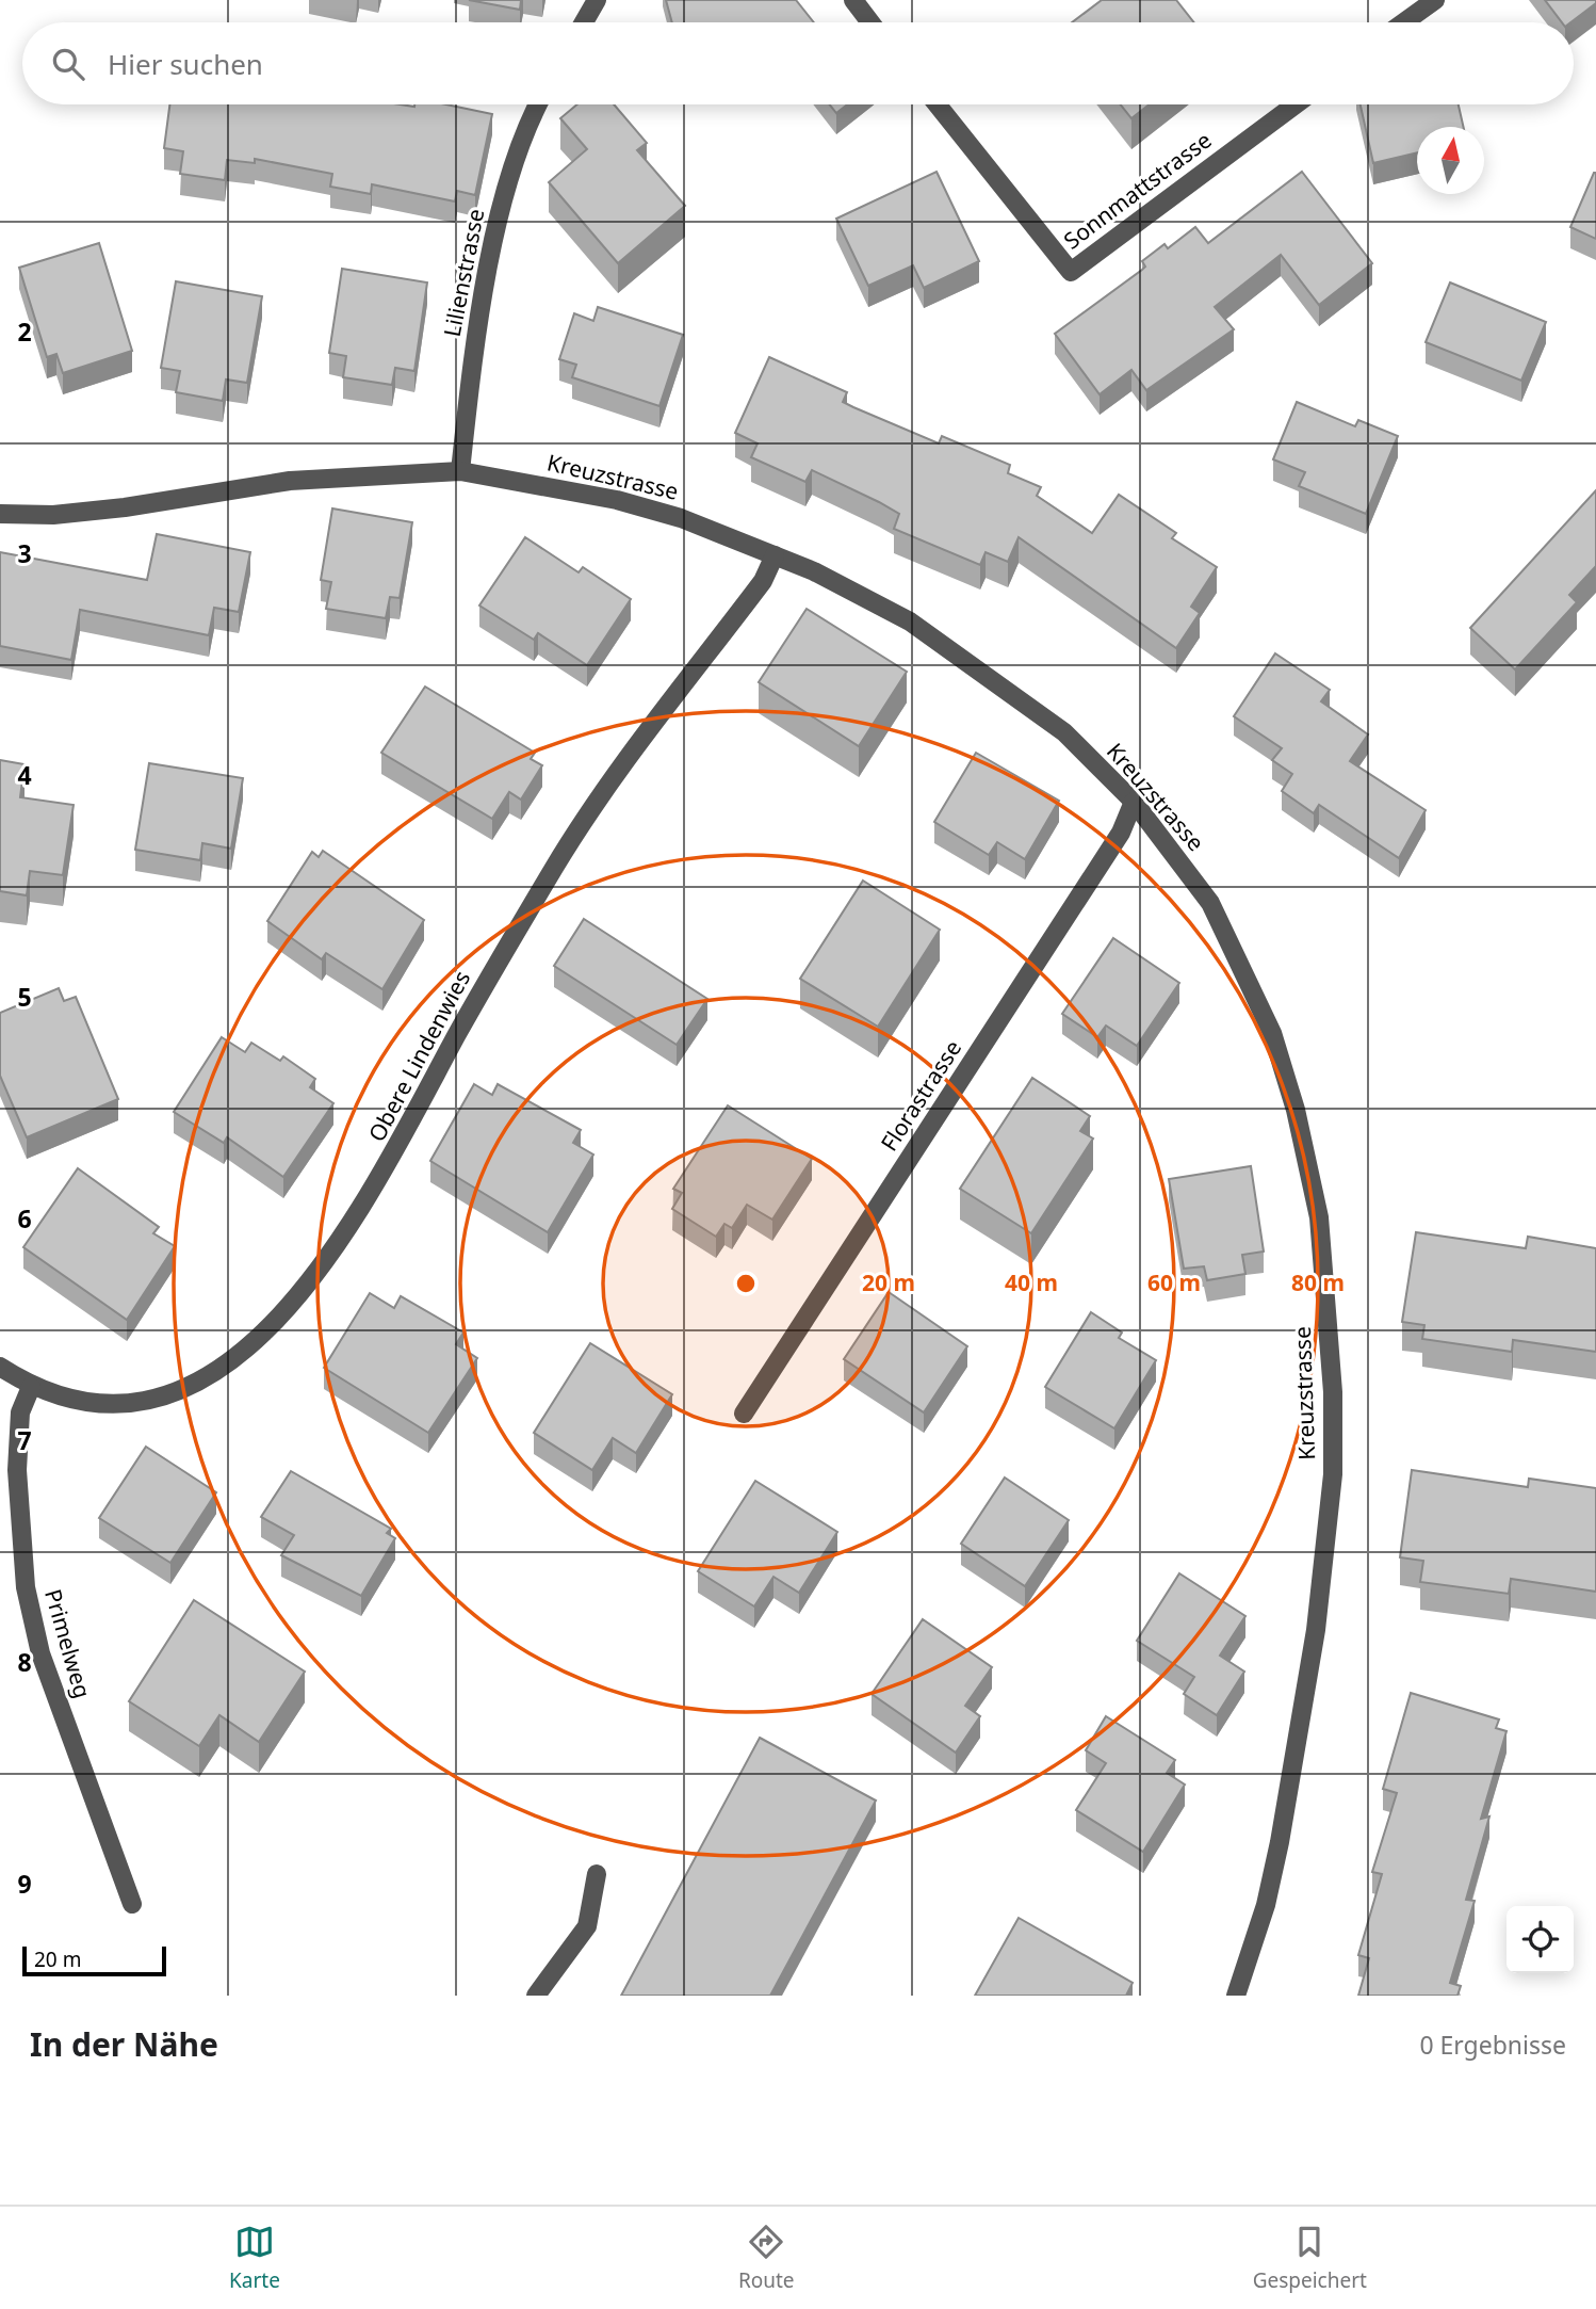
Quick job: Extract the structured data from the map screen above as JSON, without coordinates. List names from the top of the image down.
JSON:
{
  "streets": {
    "street": [
      "Sonnmattstrasse",
      "Lilienstrasse",
      "Kreuzstrasse",
      "Obere Lindenwies",
      "Florastrasse",
      "Primelweg"
    ]
  },
  "crossings": [
    ["Lilienstrasse", "Kreuzstrasse"],
    ["Kreuzstrasse", "Obere Lindenwies"],
    ["Kreuzstrasse", "Florastrasse"],
    ["Obere Lindenwies", "Primelweg"]
  ],
  "scale_bar": "20 m",
  "north": "top",
  "page": {
    "search": "Hier suchen",
    "scale": "20 m",
    "heading": ["In der Nähe", "0 Ergebnisse"],
    "nav": ["Karte", "Route", "Gespeichert"]
  },
  "grid": {
    "rows": [
      "2",
      "3",
      "4",
      "5",
      "6",
      "7",
      "8",
      "9"
    ]
  },
  "rings": [
    "20 m",
    "40 m",
    "60 m",
    "80 m"
  ]
}
